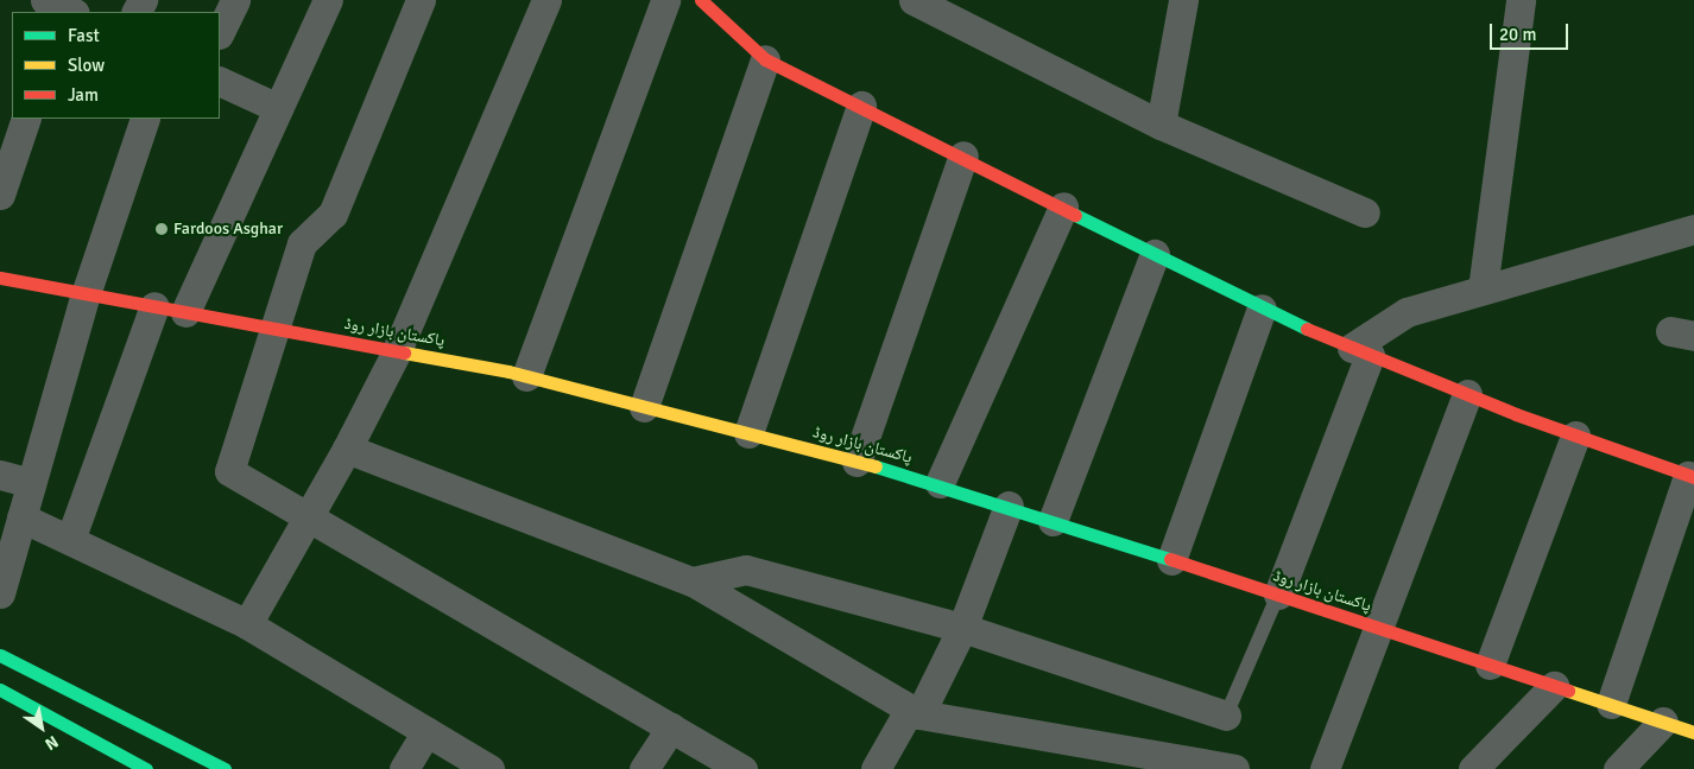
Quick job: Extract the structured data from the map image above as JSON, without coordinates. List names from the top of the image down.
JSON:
{
  "streets": {
    "street": ["پاکستان بازار روڈ"]
  },
  "places": ["Fardoos Asghar"],
  "legend": ["Fast", "Slow", "Jam"],
  "scale_bar": "20 m",
  "north": "bottom right"
}
